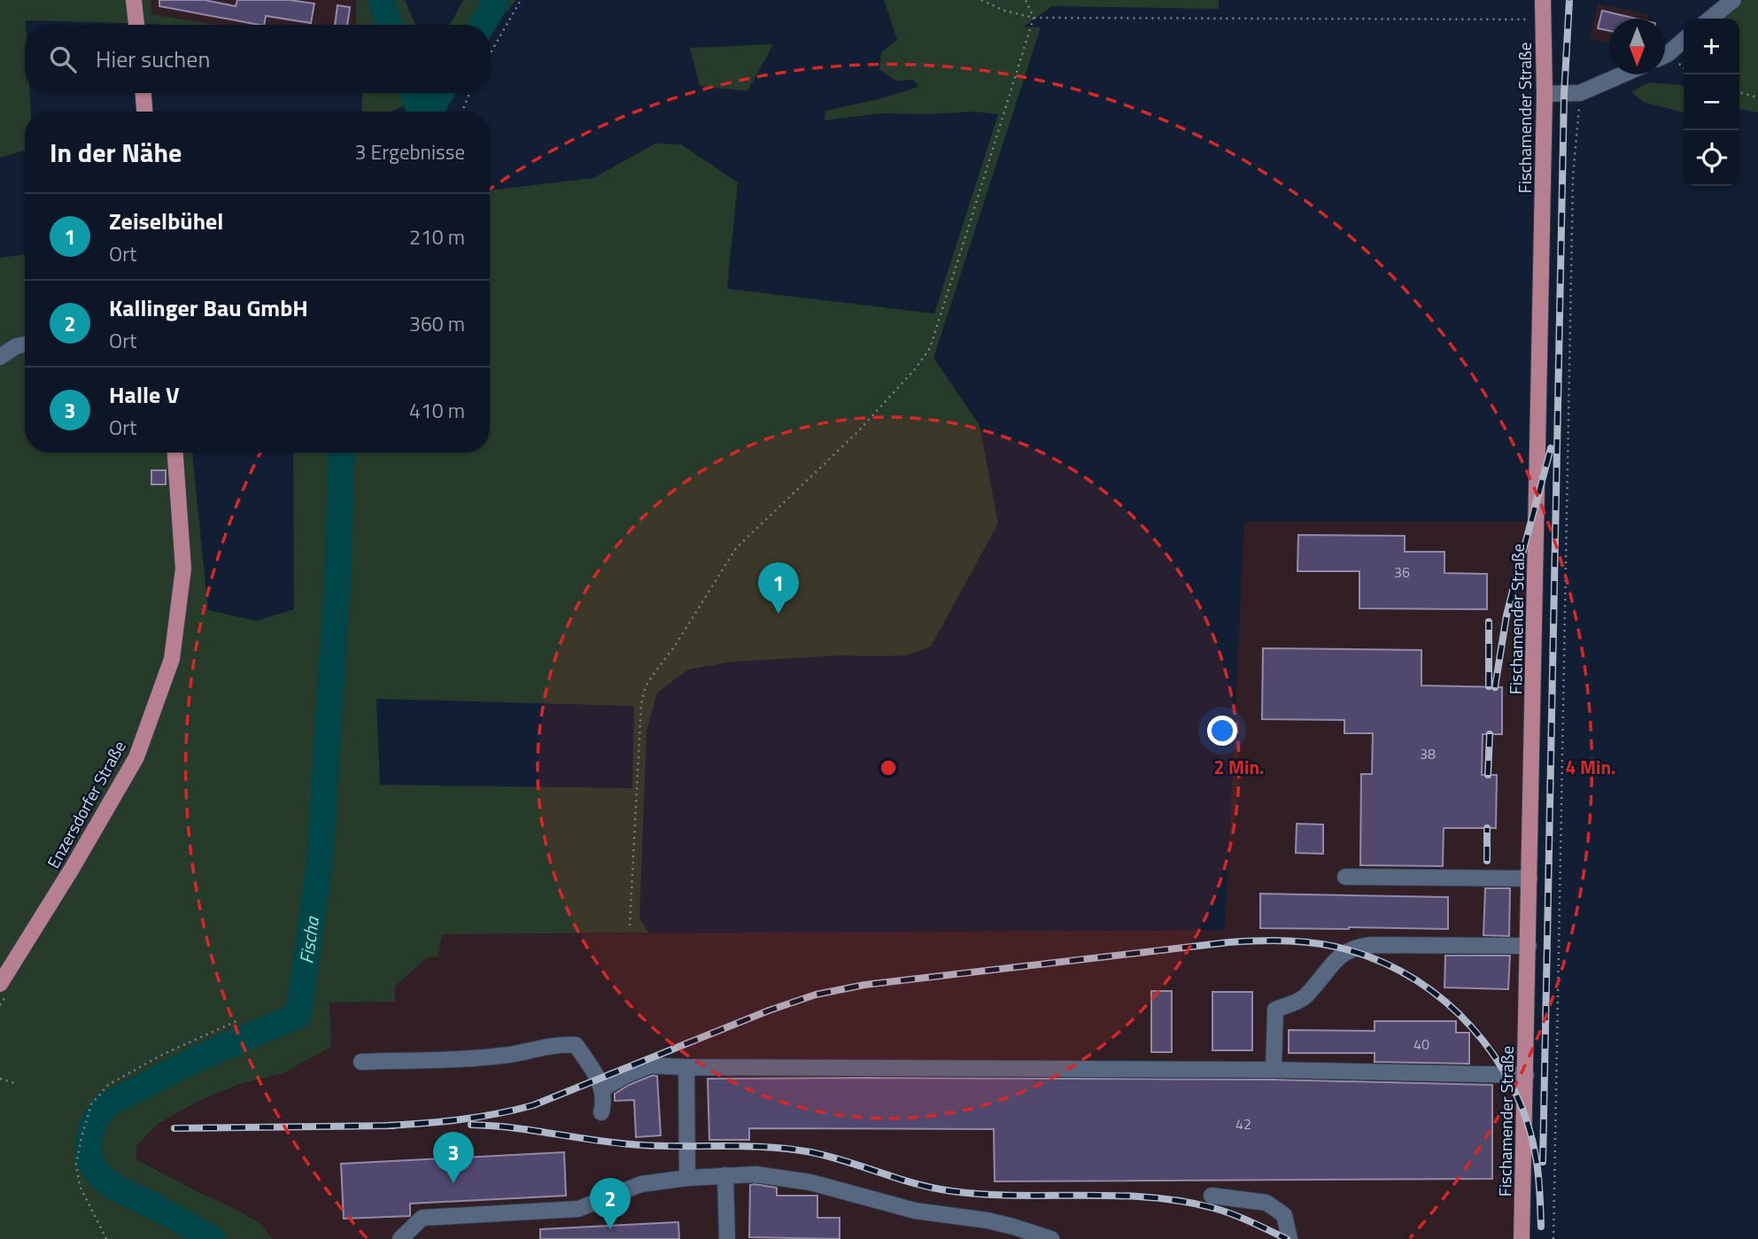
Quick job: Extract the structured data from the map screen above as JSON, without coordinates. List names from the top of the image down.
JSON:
{
  "streets": {
    "main road": ["Fischamender Straße", "Enzersdorfer Straße"]
  },
  "water": ["Fischa"],
  "house_numbers": [
    "36",
    "38",
    "40",
    "42"
  ],
  "north": "bottom",
  "page": {
    "map_buttons": ["+", "−"],
    "search": "Hier suchen",
    "heading": ["In der Nähe", "3 Ergebnisse"],
    "list": [
      {
        "mark": "1",
        "name": "Zeiselbühel",
        "note": "Ort",
        "value": "210 m"
      },
      {
        "mark": "2",
        "name": "Kallinger Bau GmbH",
        "note": "Ort",
        "value": "360 m"
      },
      {
        "mark": "3",
        "name": "Halle V",
        "note": "Ort",
        "value": "410 m"
      }
    ],
    "pins": ["1", "3", "2"]
  },
  "rings": ["2 Min.", "4 Min."]
}
